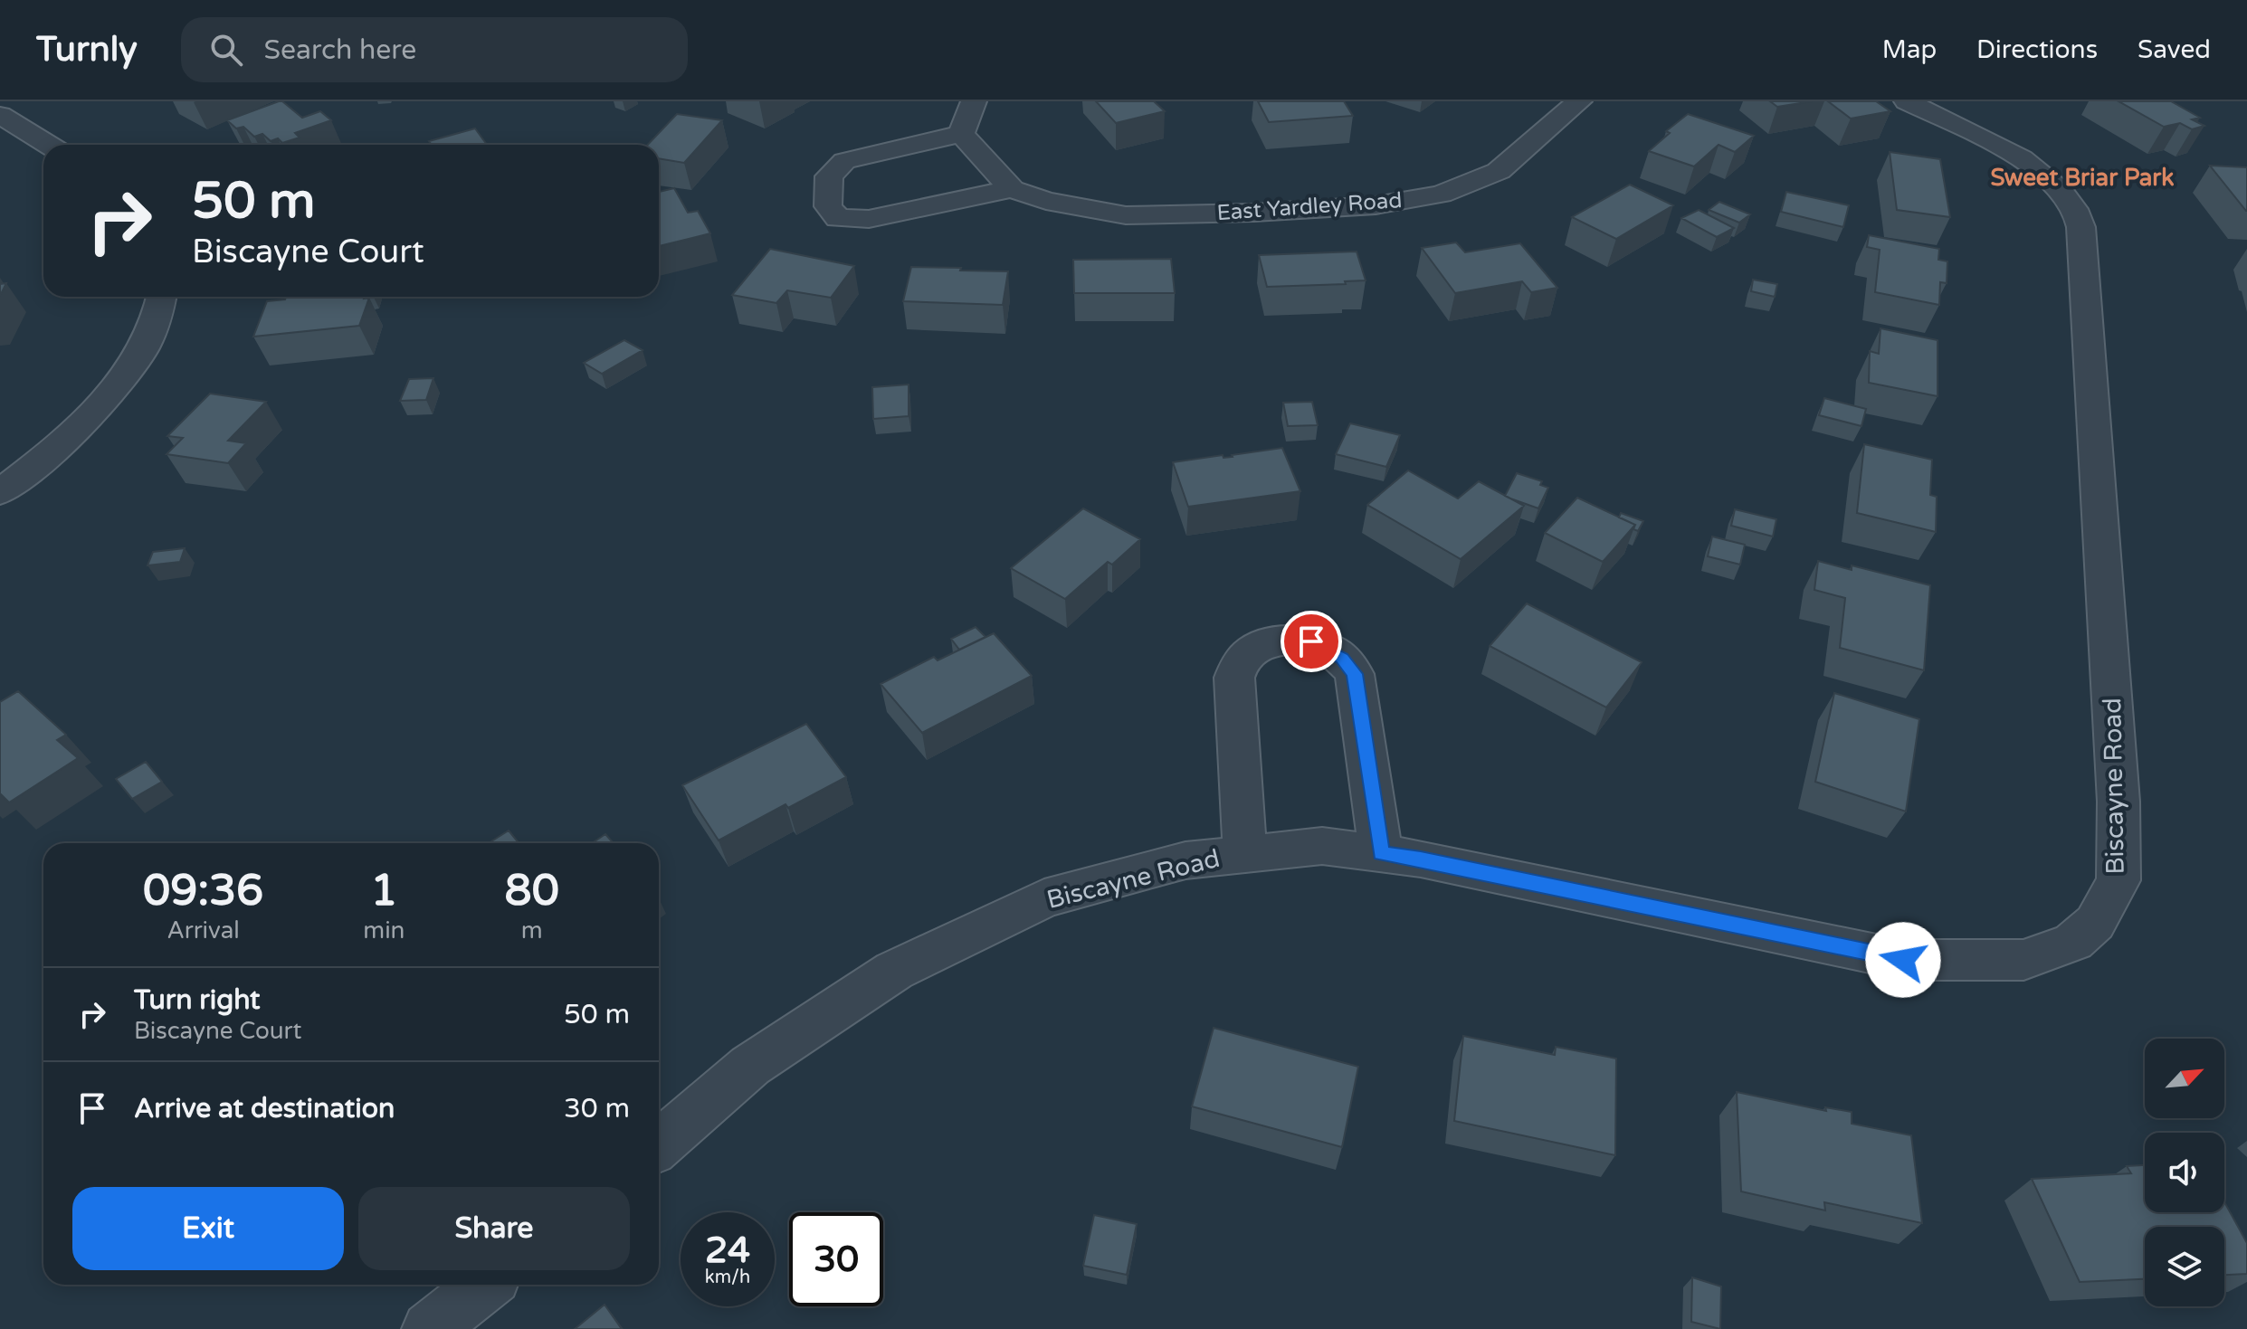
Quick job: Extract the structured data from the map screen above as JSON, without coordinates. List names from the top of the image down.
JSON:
{
  "streets": {
    "street": ["East Yardley Road", "Biscayne Road"]
  },
  "districts": ["Sweet Briar Park"],
  "north": "top right",
  "page": {
    "header": "Turnly",
    "search": "Search here",
    "nav": ["Map", "Directions", "Saved"],
    "turn": ["50 m", "Biscayne Court"],
    "eta": [
      "09:36",
      "Arrival",
      "1",
      "min",
      "80",
      "m"
    ],
    "list": [
      {
        "name": "Turn right",
        "note": "Biscayne Court",
        "value": "50 m"
      },
      {
        "name": "Arrive at destination",
        "value": "30 m"
      }
    ],
    "buttons": ["Exit", "Share"],
    "speed": "24 km/h",
    "limit": "30"
  }
}
